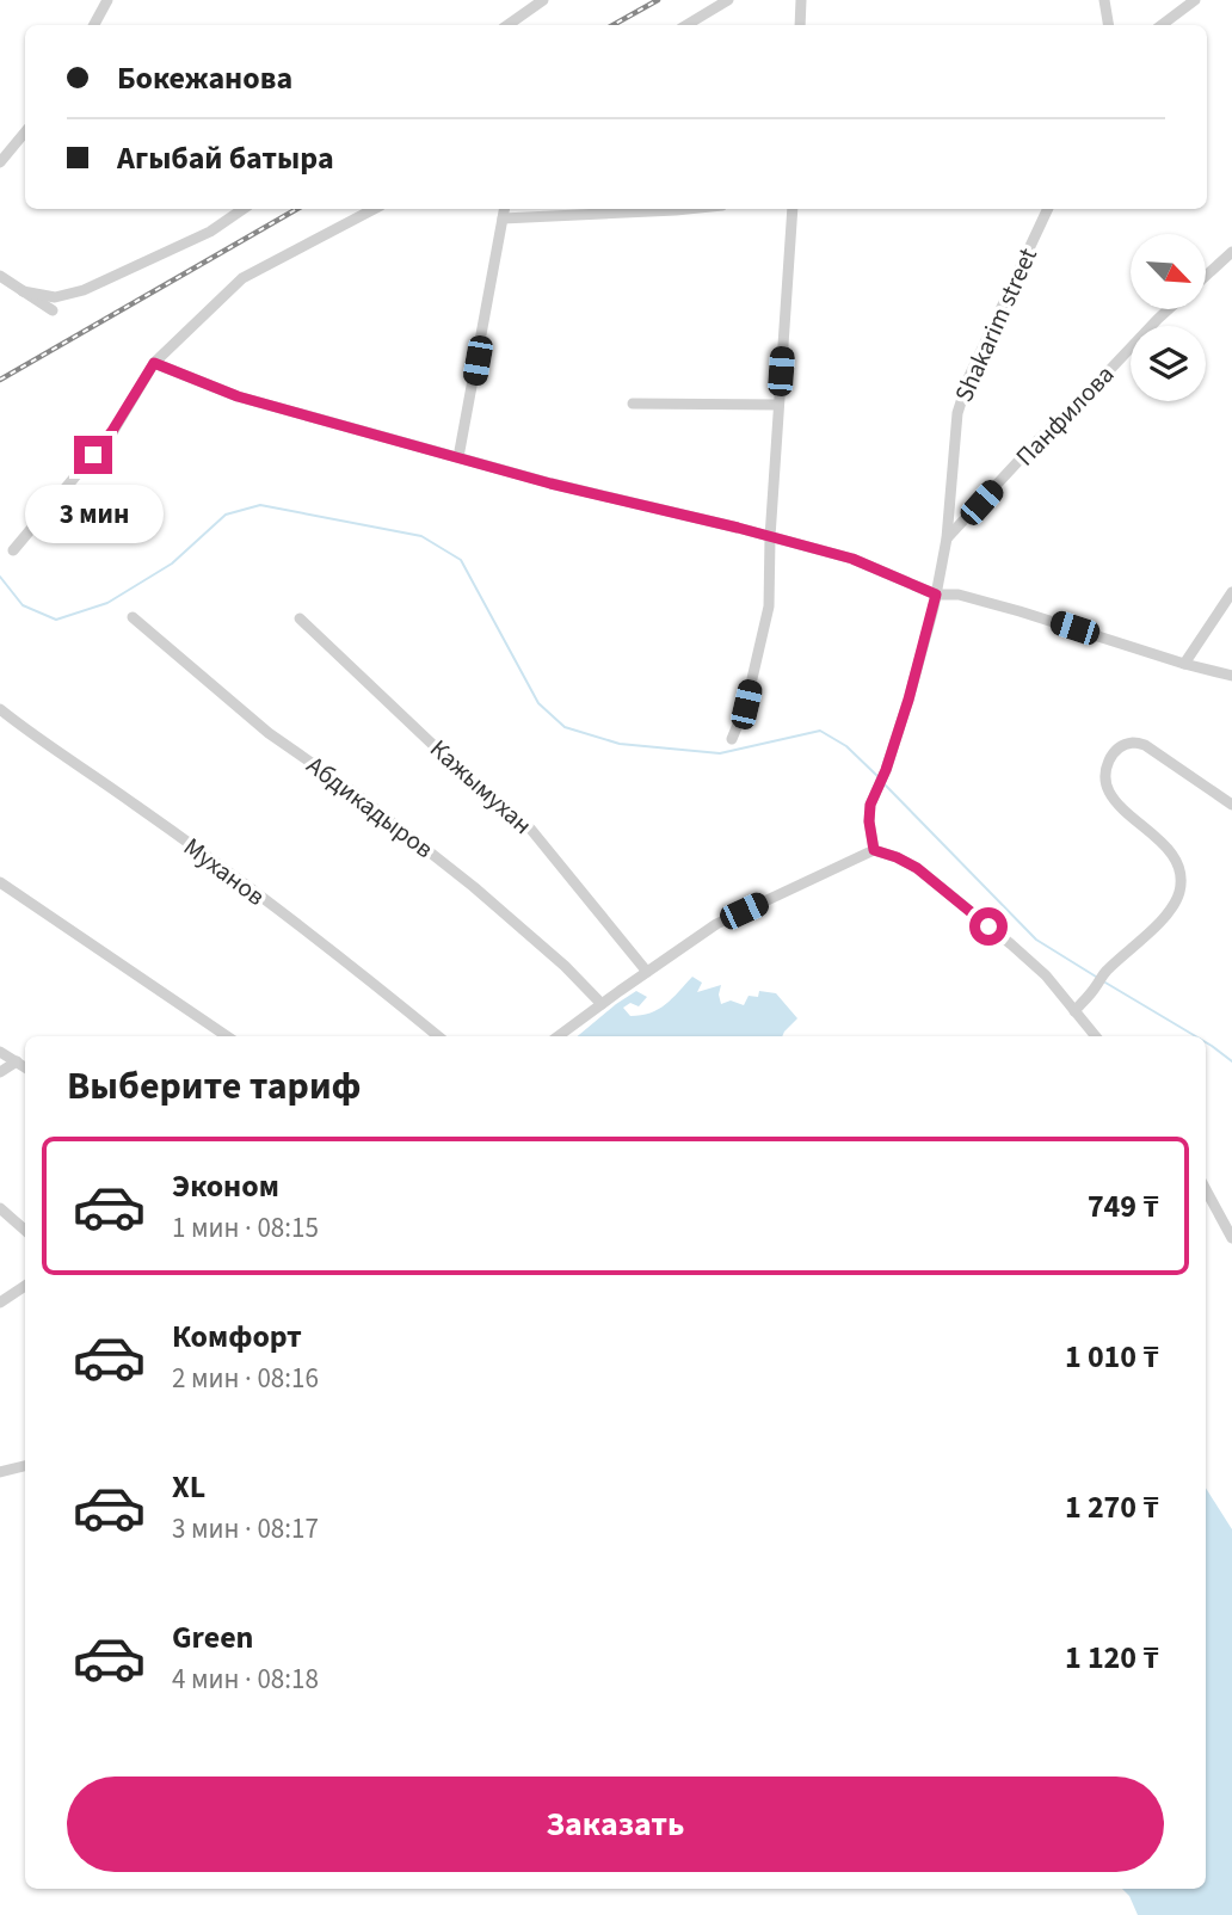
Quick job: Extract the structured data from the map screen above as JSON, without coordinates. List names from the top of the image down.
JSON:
{
  "streets": {
    "street": [
      "Shakarim street",
      "Панфилова",
      "Кажымухан",
      "Абдикадыров",
      "Муханов"
    ]
  },
  "crossings": [
    ["Shakarim street", "Панфилова"]
  ],
  "north": "bottom right",
  "page": {
    "banner": ["Бокежанова", "Агыбай батыра"],
    "bubble": "3 мин",
    "heading": "Выберите тариф",
    "list": [
      {
        "name": "Эконом",
        "note": "1 мин · 08:15",
        "value": "749 ₸"
      },
      {
        "name": "Комфорт",
        "note": "2 мин · 08:16",
        "value": "1 010 ₸"
      },
      {
        "name": "XL",
        "note": "3 мин · 08:17",
        "value": "1 270 ₸"
      },
      {
        "name": "Green",
        "note": "4 мин · 08:18",
        "value": "1 120 ₸"
      }
    ],
    "buttons": "Заказать"
  }
}
